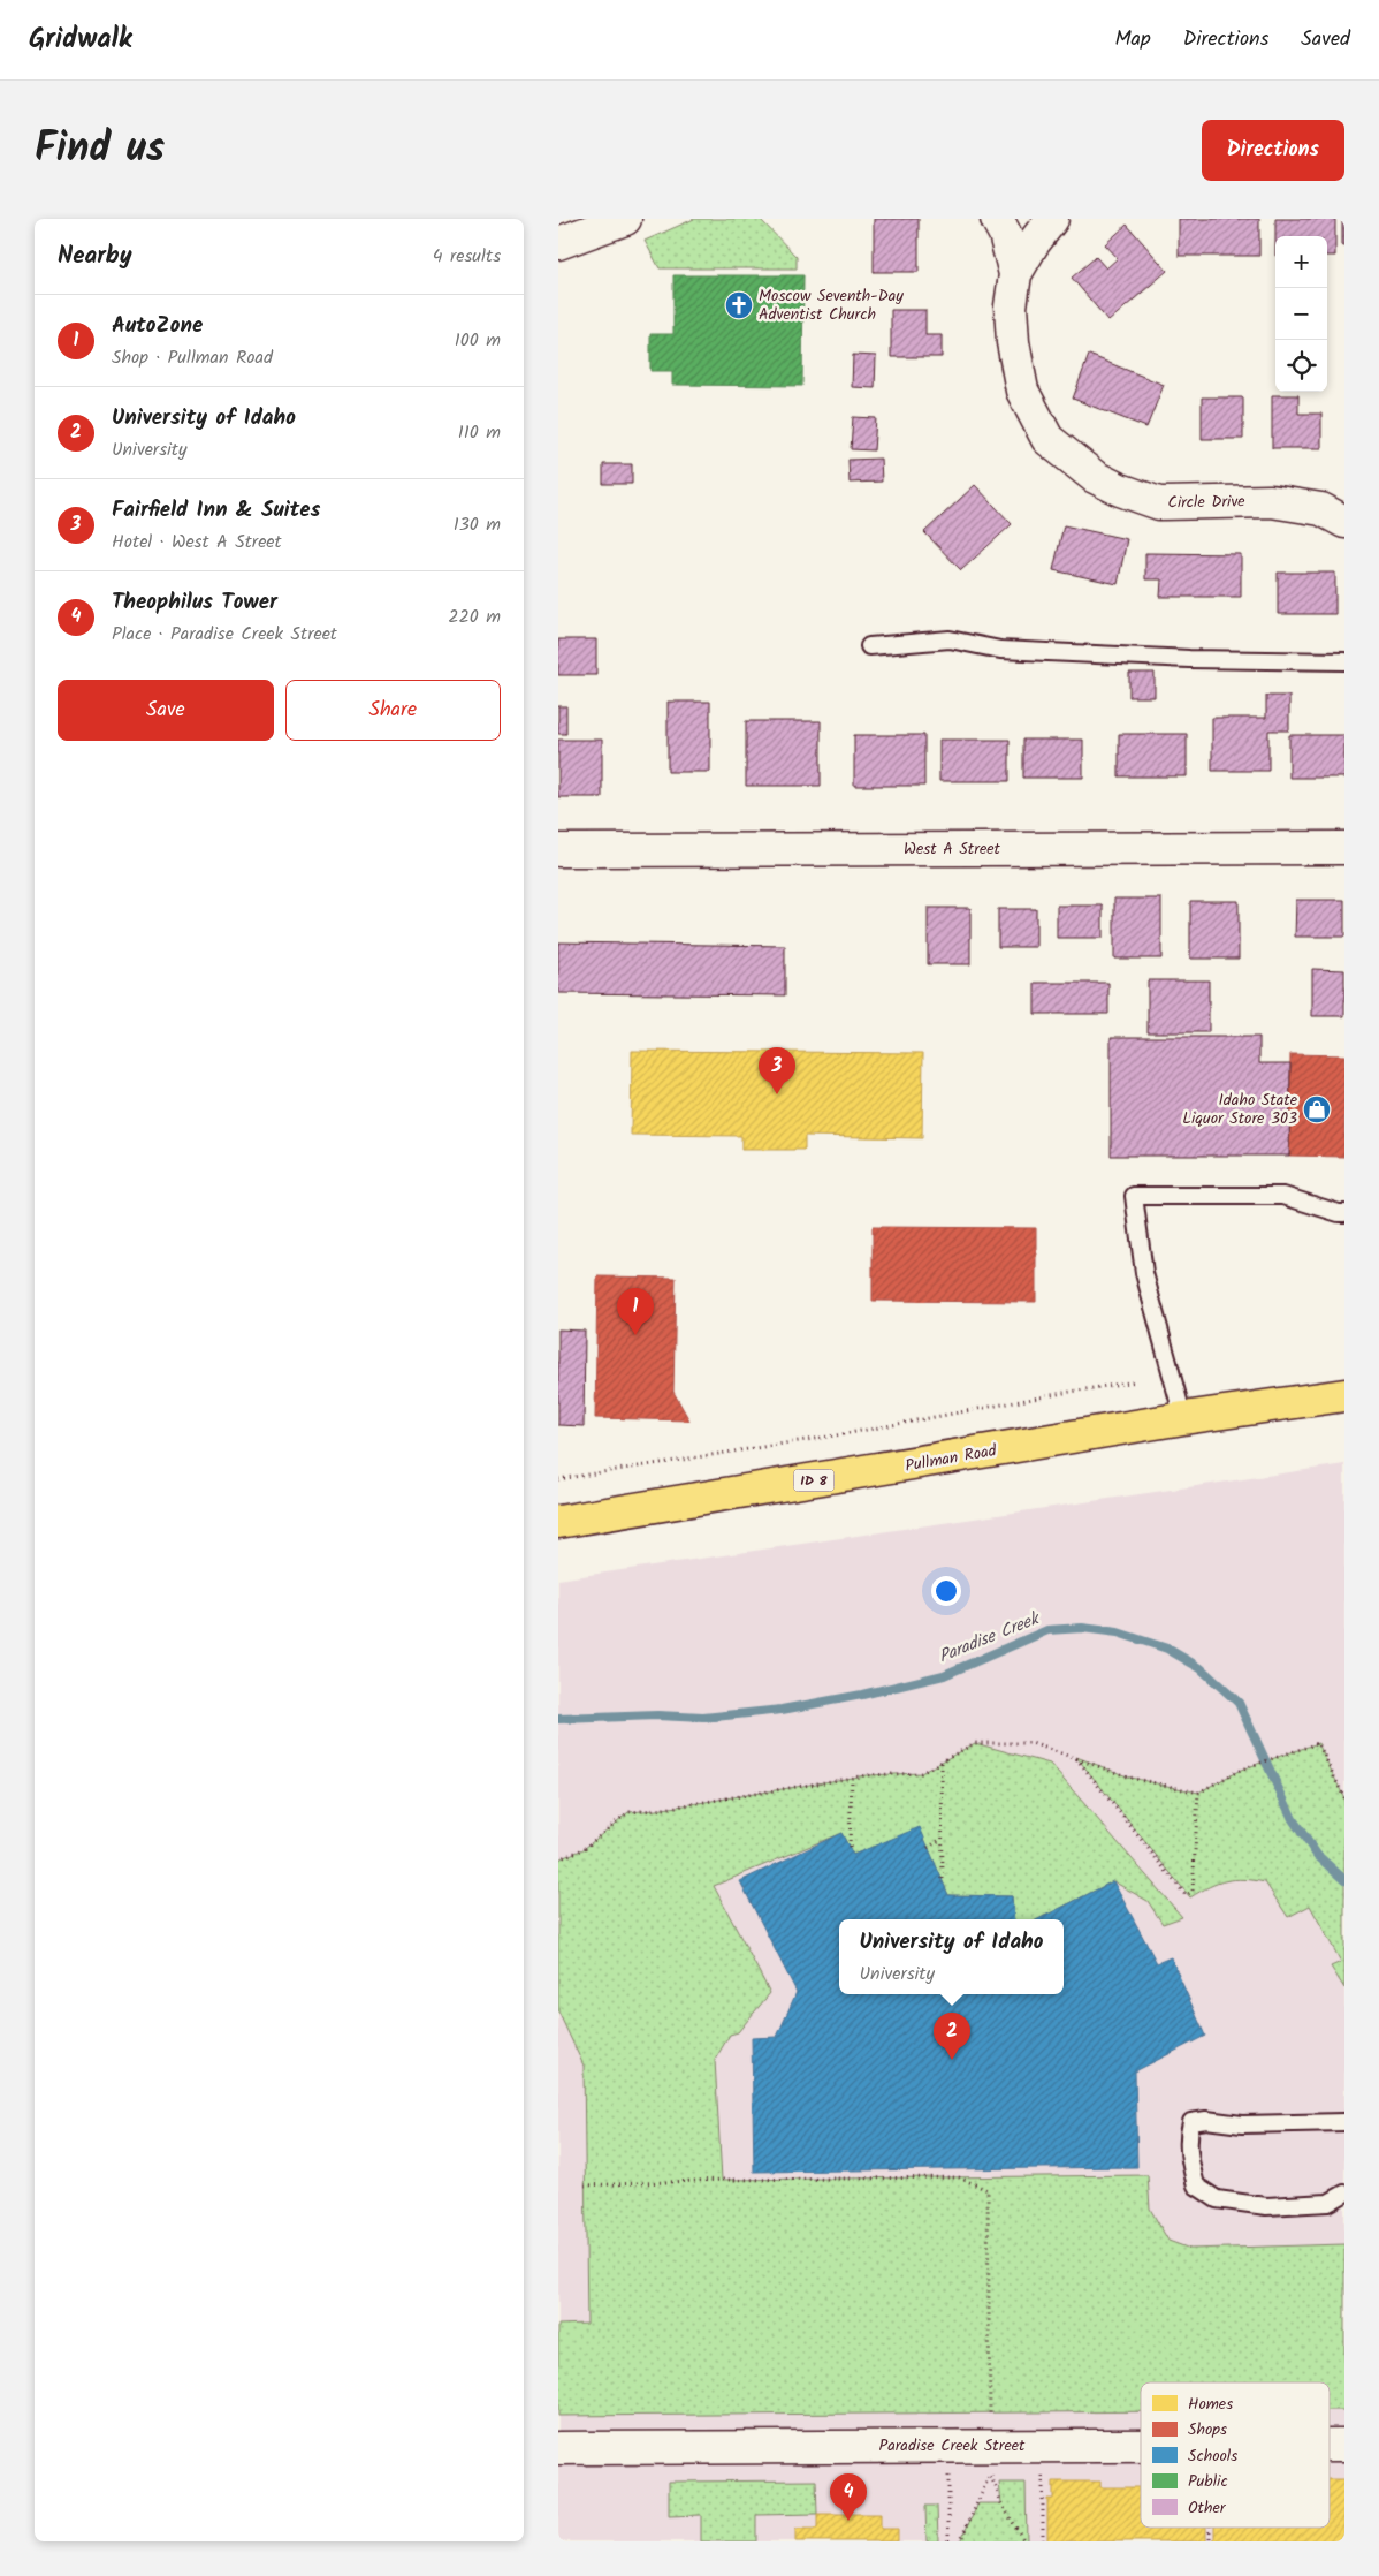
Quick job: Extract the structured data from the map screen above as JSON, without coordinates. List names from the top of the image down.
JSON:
{
  "streets": {
    "main road": ["Pullman Road", "ID 8"],
    "street": ["Circle Drive", "West A Street", "Paradise Creek Street"]
  },
  "water": ["Paradise Creek"],
  "places": {
    "church": ["Moscow Seventh-Day Adventist Church"],
    "shop": ["Idaho State Liquor Store 303"]
  },
  "legend": [
    "Homes",
    "Shops",
    "Schools",
    "Public",
    "Other"
  ],
  "page": {
    "header": "Gridwalk",
    "nav": ["Map", "Directions", "Saved"],
    "title": "Find us",
    "buttons": [
      "Directions",
      ["Save", "Share"]
    ],
    "heading": ["Nearby", "4 results"],
    "map_buttons": ["+", "−"],
    "list": [
      {
        "mark": "1",
        "name": "AutoZone",
        "note": "Shop · Pullman Road",
        "value": "100 m"
      },
      {
        "mark": "2",
        "name": "University of Idaho",
        "note": "University",
        "value": "110 m"
      },
      {
        "mark": "3",
        "name": "Fairfield Inn & Suites",
        "note": "Hotel · West A Street",
        "value": "130 m"
      },
      {
        "mark": "4",
        "name": "Theophilus Tower",
        "note": "Place · Paradise Creek Street",
        "value": "220 m"
      }
    ],
    "pins": [
      "3",
      "1",
      "2",
      "4"
    ],
    "popup": ["University of Idaho", "University"]
  }
}
